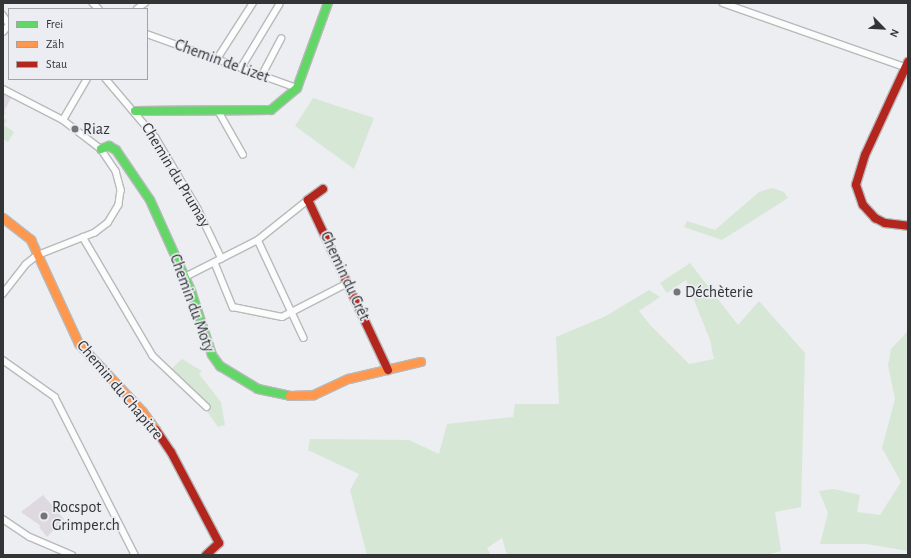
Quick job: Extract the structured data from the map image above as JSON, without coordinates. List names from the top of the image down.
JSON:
{
  "streets": {
    "street": [
      "Chemin de Lizet",
      "Chemin du Prumay",
      "Chemin du Crêt",
      "Chemin du Moty",
      "Chemin du Chapitre"
    ]
  },
  "crossings": [
    ["Chemin du Crêt", "Chemin du Moty"]
  ],
  "places": ["Riaz", "Déchèterie", "Rocspot Grimper.ch"],
  "legend": ["Frei", "Zäh", "Stau"],
  "north": "bottom right"
}
